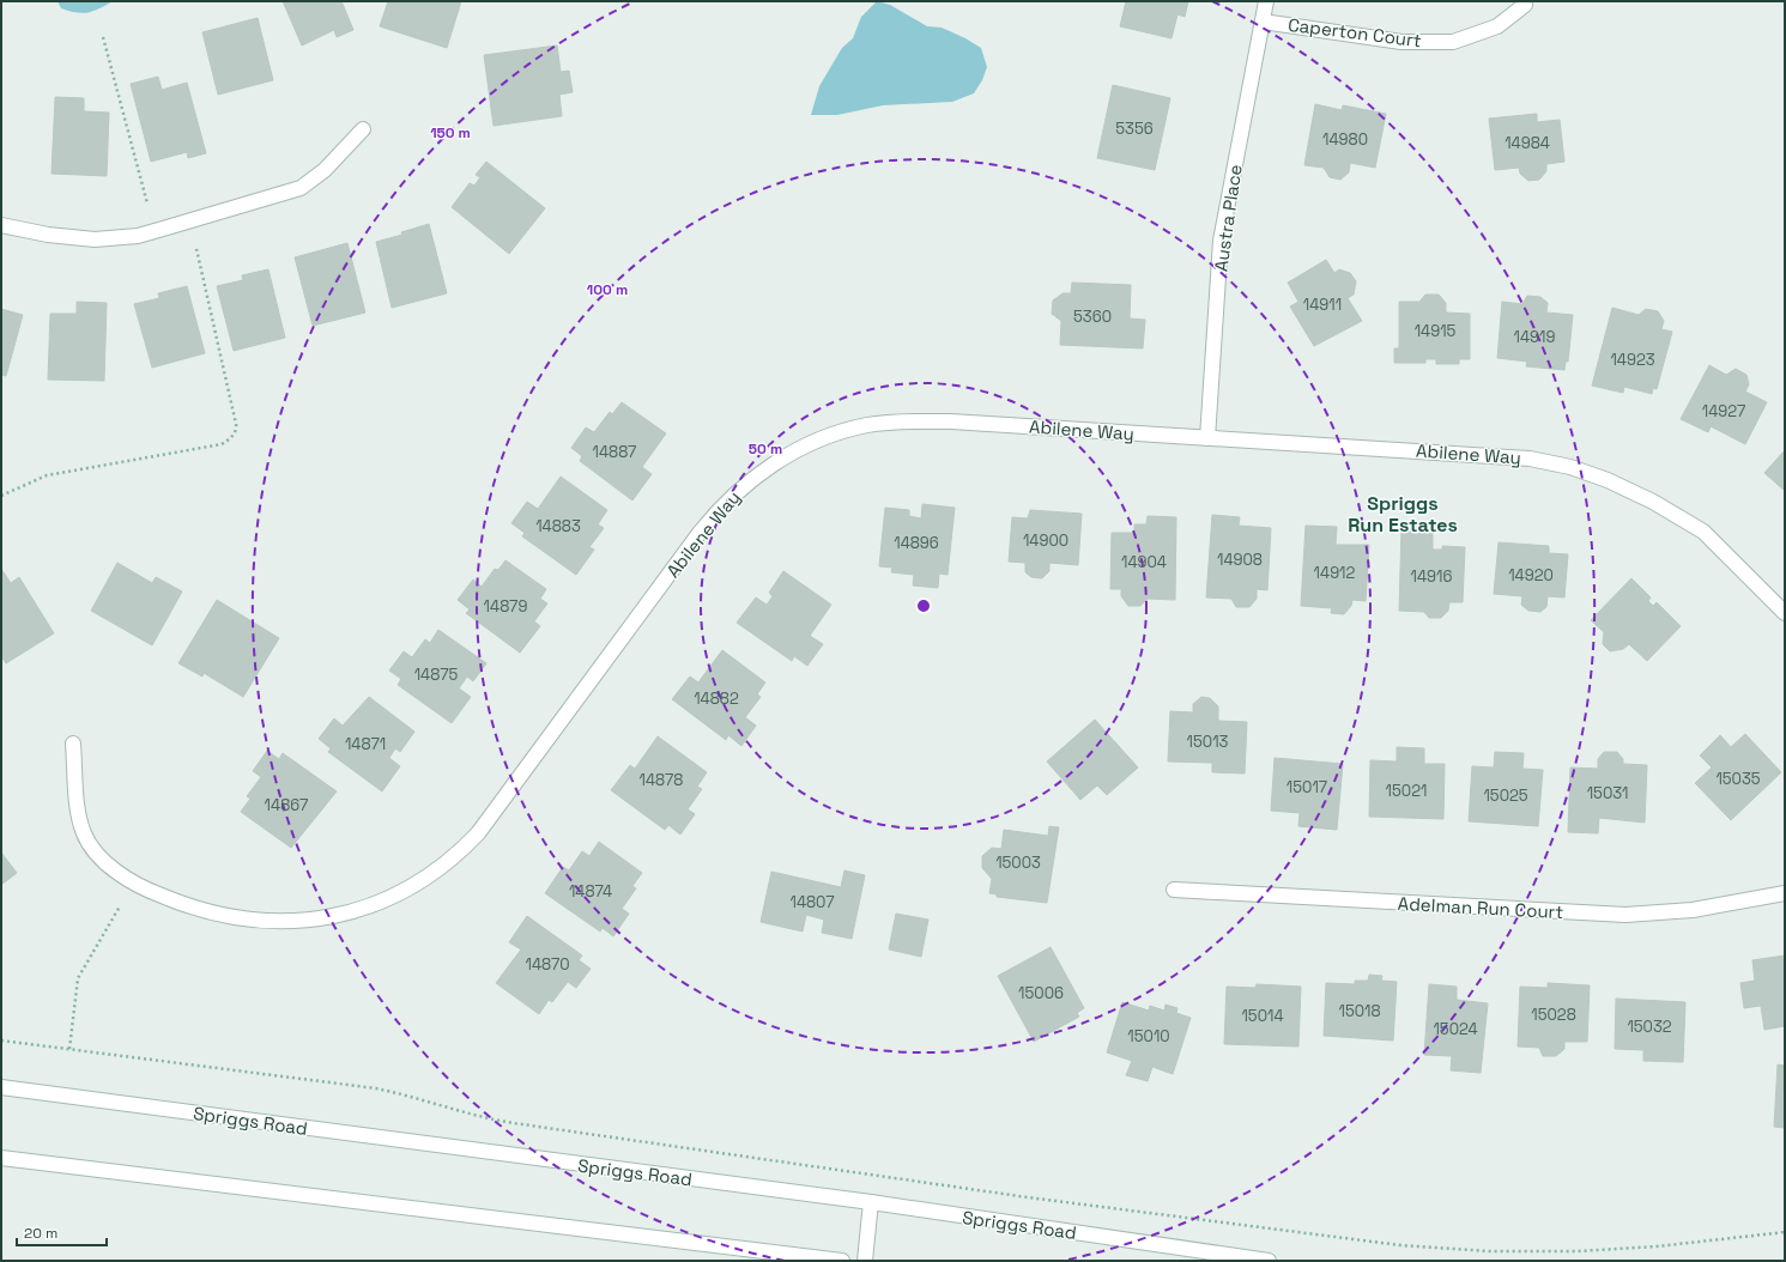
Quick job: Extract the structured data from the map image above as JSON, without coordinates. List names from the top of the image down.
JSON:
{
  "streets": {
    "street": [
      "Caperton Court",
      "Austra Place",
      "Abilene Way",
      "Adelman Run Court",
      "Spriggs Road"
    ]
  },
  "crossings": [
    ["Caperton Court", "Austra Place"],
    ["Austra Place", "Abilene Way"]
  ],
  "districts": ["Spriggs Run Estates"],
  "house_numbers": [
    "5356",
    "14980",
    "14984",
    "14911",
    "5360",
    "14915",
    "14919",
    "14923",
    "14927",
    "14887",
    "14883",
    "14900",
    "14896",
    "14908",
    "14904",
    "14912",
    "14920",
    "14916",
    "14879",
    "14875",
    "14882",
    "15013",
    "14871",
    "15035",
    "14878",
    "15017",
    "15021",
    "15031",
    "15025",
    "14867",
    "15003",
    "14874",
    "14807",
    "14870",
    "15006",
    "15018",
    "15028",
    "15014",
    "15032",
    "15024",
    "15010"
  ],
  "scale_bar": "20 m",
  "rings": ["150 m", "100 m", "50 m"]
}
